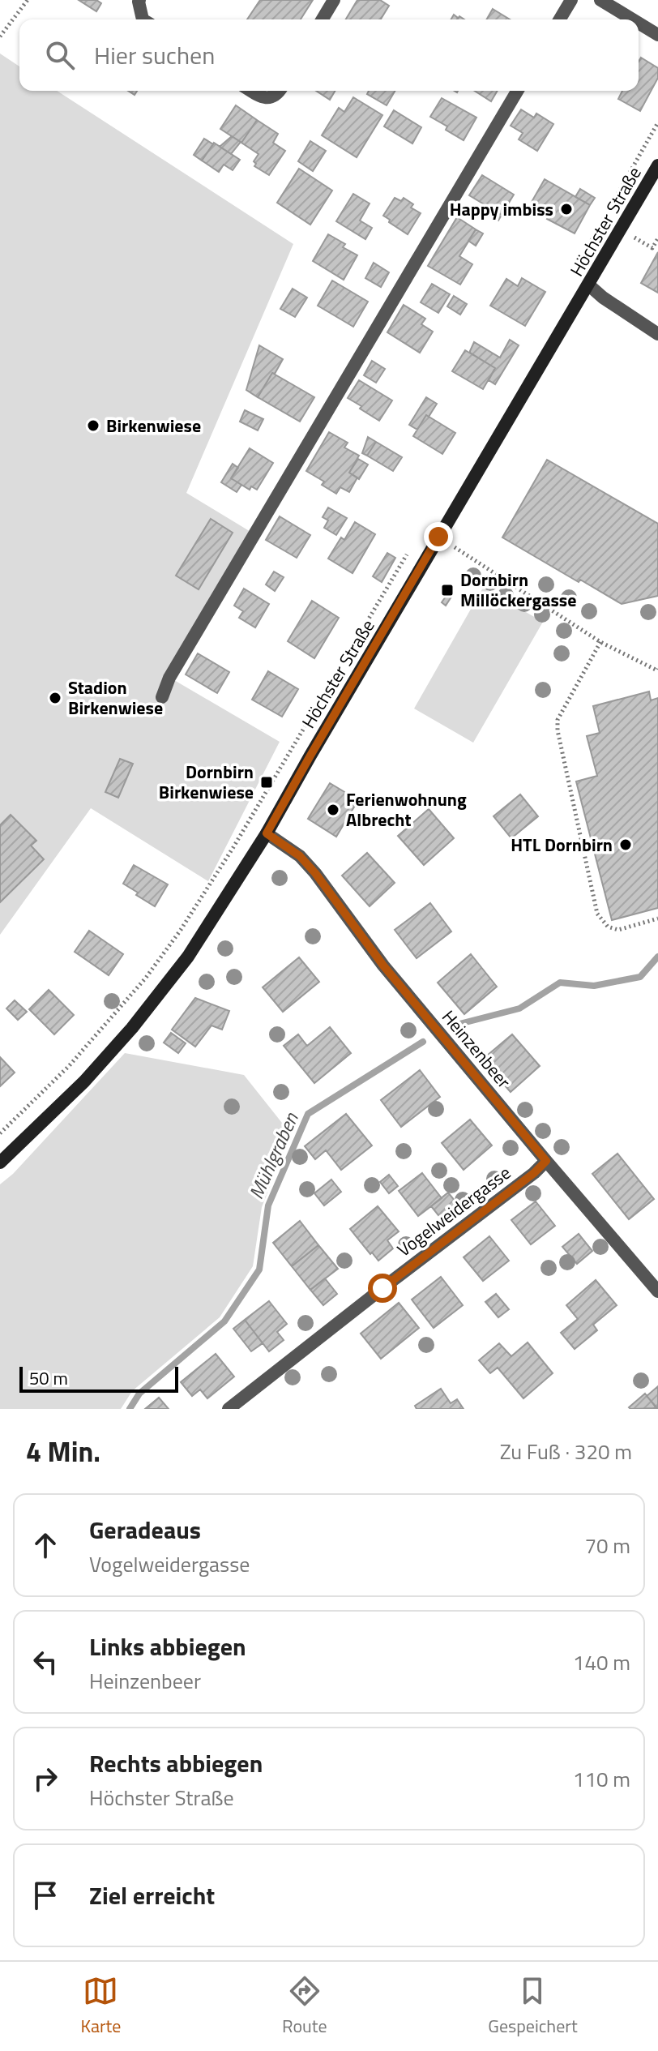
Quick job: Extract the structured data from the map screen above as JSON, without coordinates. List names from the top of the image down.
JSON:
{
  "streets": {
    "main road": ["Höchster Straße"],
    "street": ["Heinzenbeer", "Vogelweidergasse"]
  },
  "crossings": [
    ["Höchster Straße", "Heinzenbeer"],
    ["Heinzenbeer", "Vogelweidergasse"]
  ],
  "water": ["Mühlgraben"],
  "places": {
    "other": [
      "Happy imbiss",
      "Birkenwiese",
      "Stadion Birkenwiese",
      "Ferienwohnung Albrecht",
      "HTL Dornbirn"
    ],
    "transit": ["Dornbirn Millöckergasse", "Dornbirn Birkenwiese"]
  },
  "scale_bar": "50 m",
  "page": {
    "search": "Hier suchen",
    "scale": "50 m",
    "heading": ["4 Min.", "Zu Fuß · 320 m"],
    "list": [
      ["Geradeaus", "Vogelweidergasse", "70 m"],
      ["Links abbiegen", "Heinzenbeer", "140 m"],
      ["Rechts abbiegen", "Höchster Straße", "110 m"],
      "Ziel erreicht"
    ],
    "nav": ["Karte", "Route", "Gespeichert"]
  }
}
